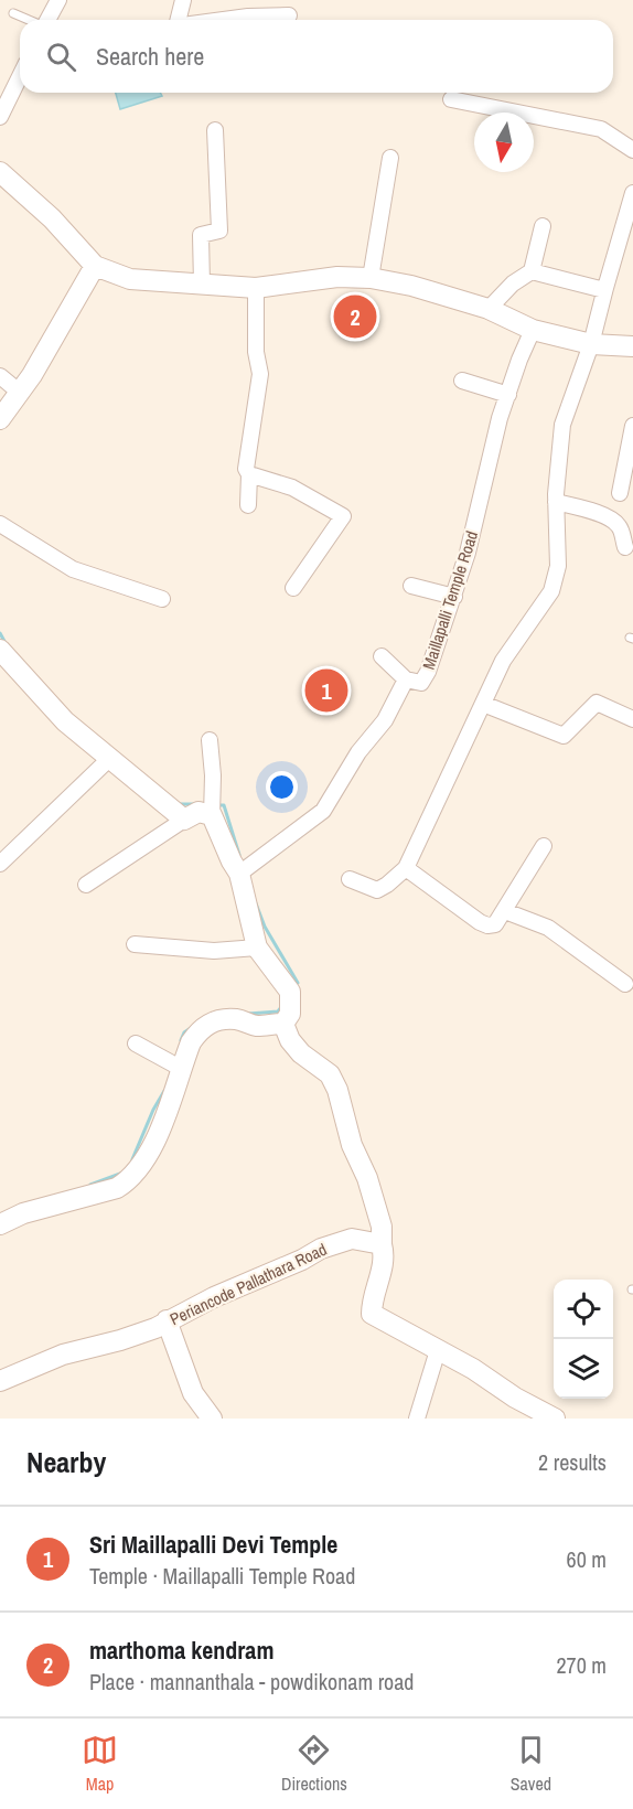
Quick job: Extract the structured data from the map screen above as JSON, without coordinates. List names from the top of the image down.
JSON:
{
  "streets": {
    "street": ["Maillapalli Temple Road", "Periancode Pallathara Road"]
  },
  "north": "bottom",
  "page": {
    "search": "Search here",
    "pins": ["2", "1"],
    "heading": ["Nearby", "2 results"],
    "list": [
      {
        "mark": "1",
        "name": "Sri Maillapalli Devi Temple",
        "note": "Temple · Maillapalli Temple Road",
        "value": "60 m"
      },
      {
        "mark": "2",
        "name": "marthoma kendram",
        "note": "Place · mannanthala - powdikonam road",
        "value": "270 m"
      }
    ],
    "nav": ["Map", "Directions", "Saved"]
  }
}
